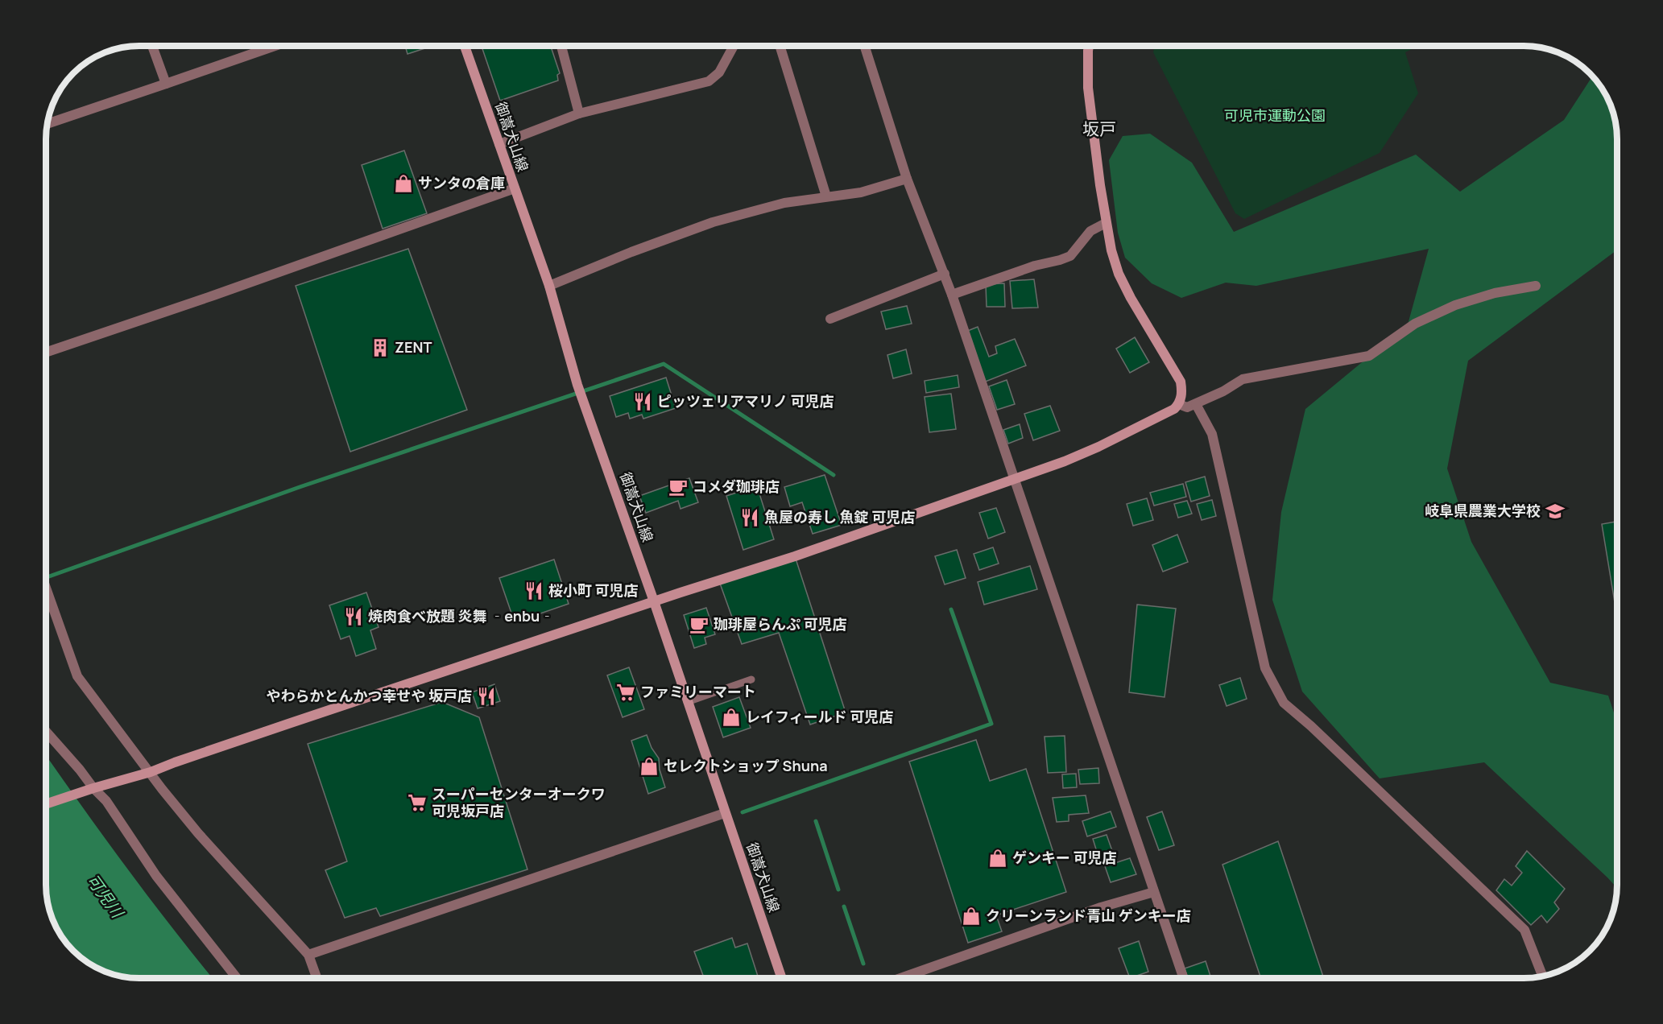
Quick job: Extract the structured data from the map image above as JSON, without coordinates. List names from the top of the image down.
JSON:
{
  "streets": {
    "street": ["御嵩犬山線"]
  },
  "districts": ["坂戸"],
  "water": ["可児川"],
  "parks": ["可児市運動公園"],
  "places": {
    "shop": [
      "サンタの倉庫",
      "レイフィールド 可児店",
      "セレクトショップ Shuna",
      "ゲンキー 可児店",
      "クリーンランド青山 ゲンキー店"
    ],
    "building": ["ZENT"],
    "restaurant": [
      "ピッツェリアマリノ 可児店",
      "魚屋の寿し 魚錠 可児店",
      "桜小町 可児店",
      "焼肉食べ放題 炎舞 ‐enbu‐",
      "やわらかとんかつ幸せや 坂戸店"
    ],
    "cafe": ["コメダ珈琲店", "珈琲屋らんぷ 可児店"],
    "school or university": ["岐阜県農業大学校"],
    "supermarket": ["ファミリーマート", "スーパーセンターオークワ 可児坂戸店"]
  }
}
